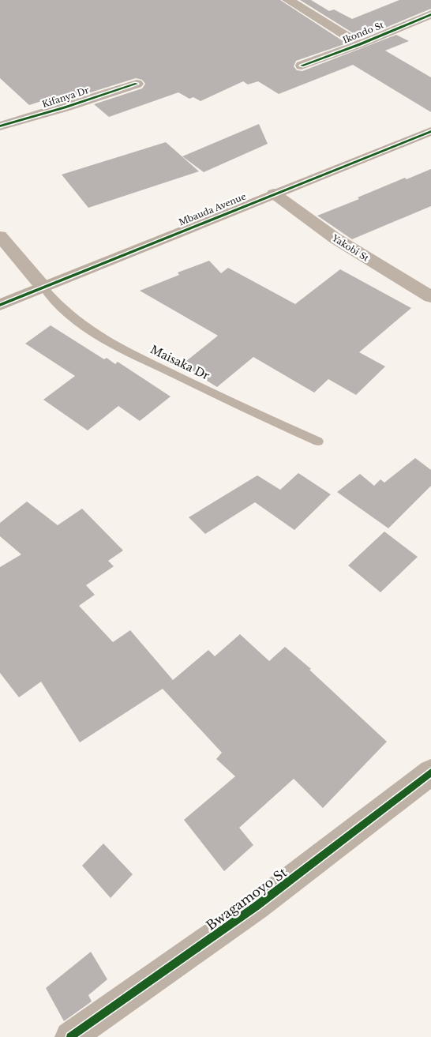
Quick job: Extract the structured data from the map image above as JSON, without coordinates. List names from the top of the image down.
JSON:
{
  "streets": {
    "street": [
      "Ikondo St",
      "Kifanya Dr",
      "Mbauda Avenue",
      "Yakobi St",
      "Bwagamoyo St"
    ],
    "lane": ["Maisaka Dr"]
  },
  "crossings": [
    ["Mbauda Avenue", "Yakobi St"],
    ["Mbauda Avenue", "Maisaka Dr"]
  ]
}
